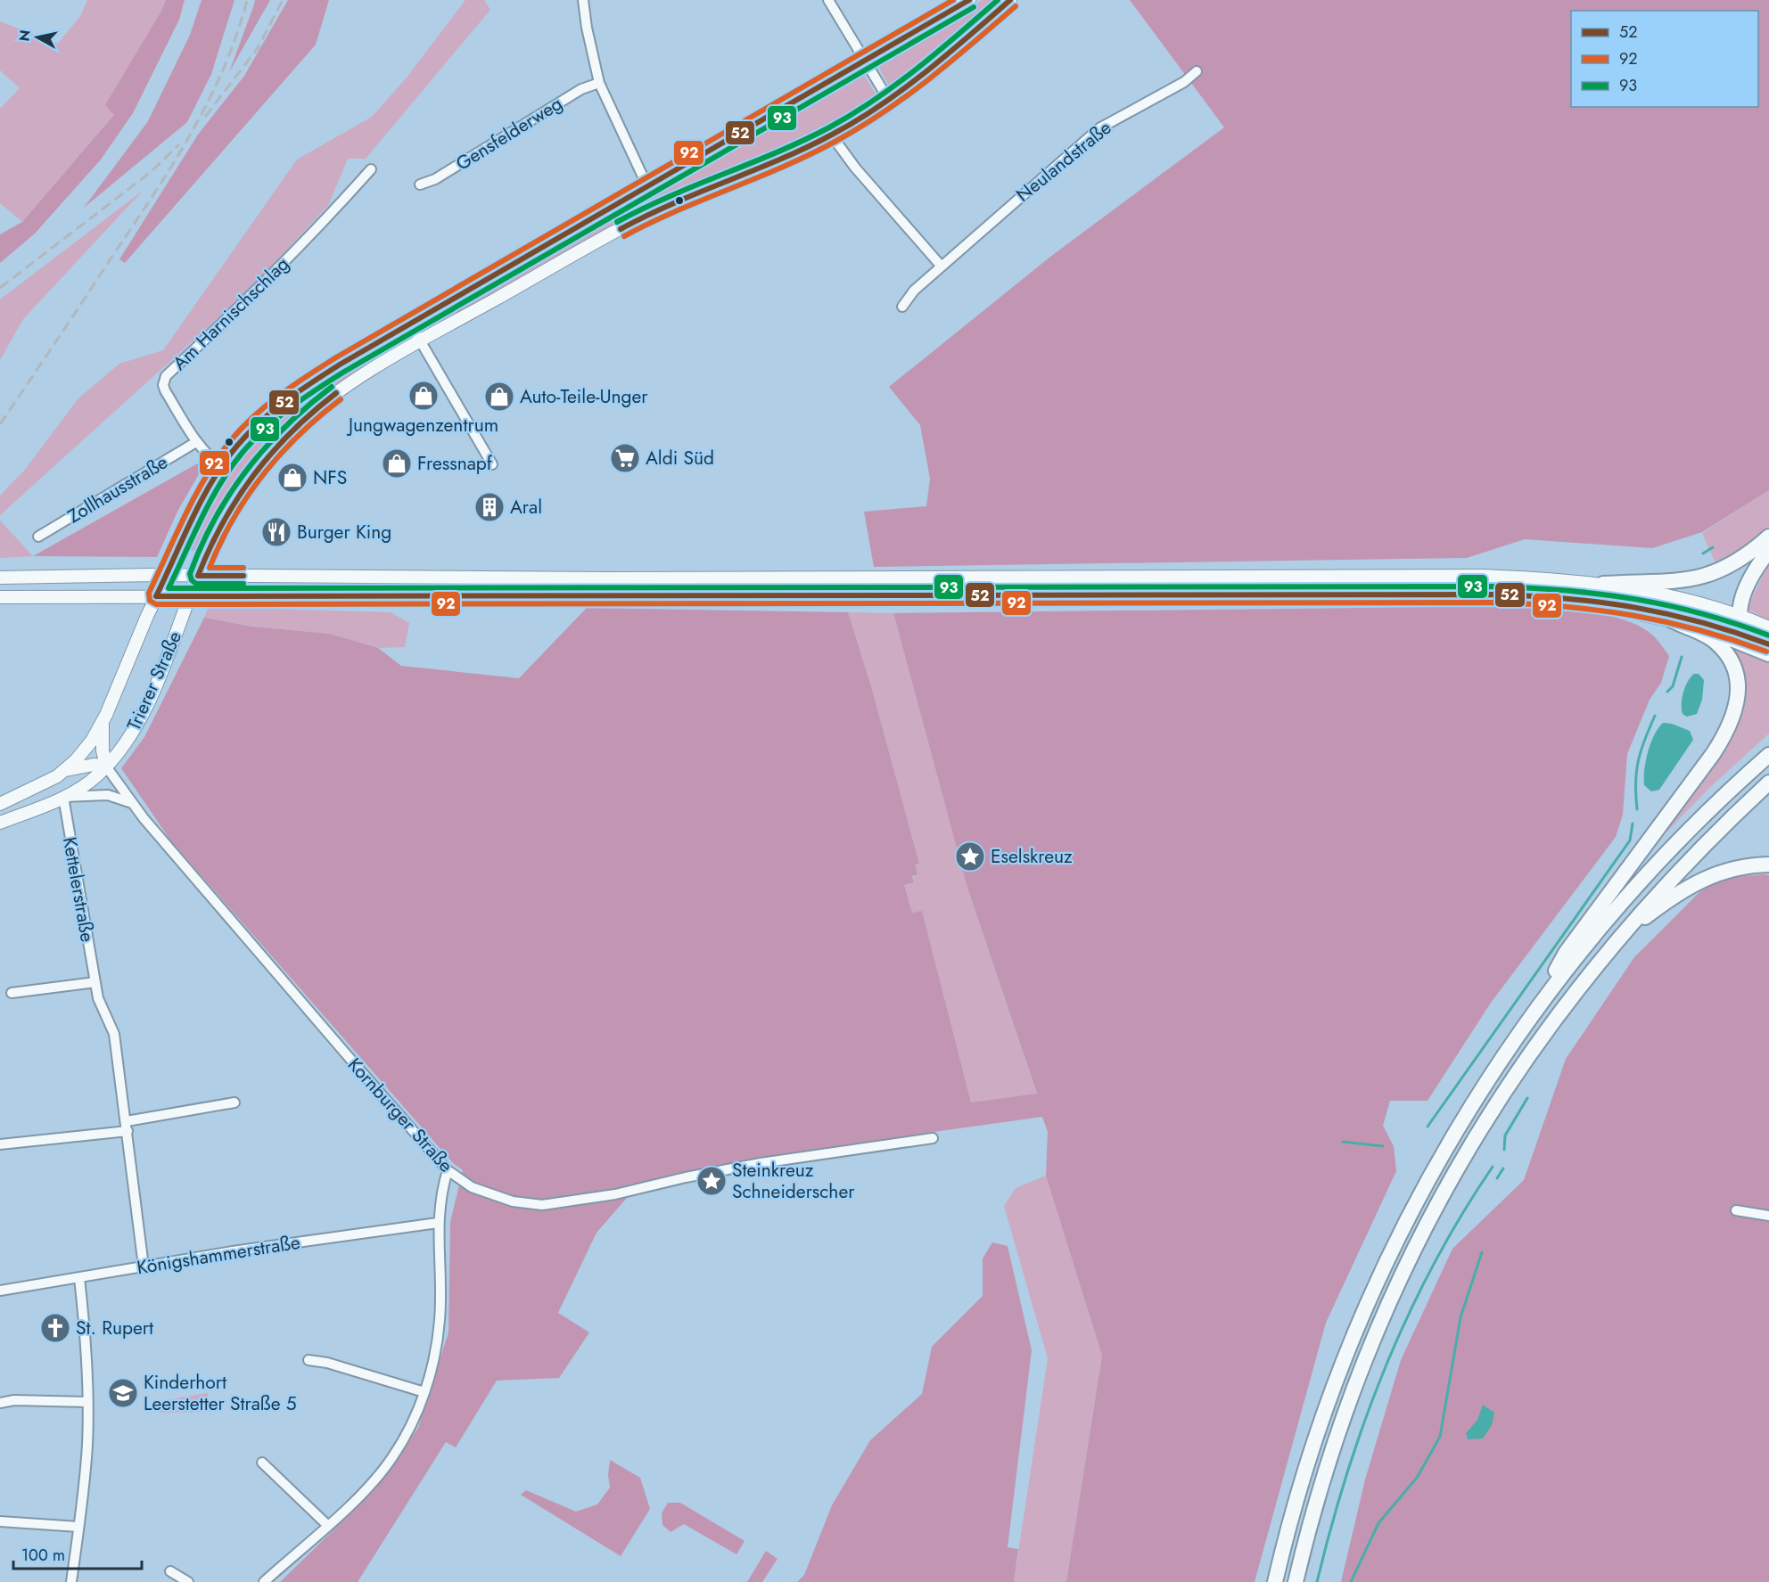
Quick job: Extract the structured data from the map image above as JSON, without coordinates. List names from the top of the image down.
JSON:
{
  "streets": {
    "main road": ["Trierer Straße"],
    "street": [
      "Gensfelderweg",
      "Neulandstraße",
      "Am Harnischschlag",
      "Zollhausstraße",
      "Kettelerstraße",
      "Kornburger Straße",
      "Königshammerstraße"
    ]
  },
  "crossings": [
    ["Am Harnischschlag", "Zollhausstraße"],
    ["Trierer Straße", "Kettelerstraße"],
    ["Trierer Straße", "Kornburger Straße"],
    ["Kettelerstraße", "Kornburger Straße"],
    ["Kettelerstraße", "Königshammerstraße"]
  ],
  "places": {
    "shop": [
      "Jungwagenzentrum",
      "Auto-Teile-Unger",
      "Fressnapf",
      "NFS"
    ],
    "supermarket": ["Aldi Süd"],
    "building": ["Aral"],
    "restaurant": ["Burger King"],
    "place": ["Eselskreuz", "Steinkreuz Schneiderscher"],
    "church": ["St. Rupert"],
    "school or university": ["Kinderhort Leerstetter Straße 5"]
  },
  "lines": ["transit line 52", "transit line 92", "transit line 93"],
  "legend": ["52", "92", "93"],
  "scale_bar": "100 m",
  "north": "left"
}
